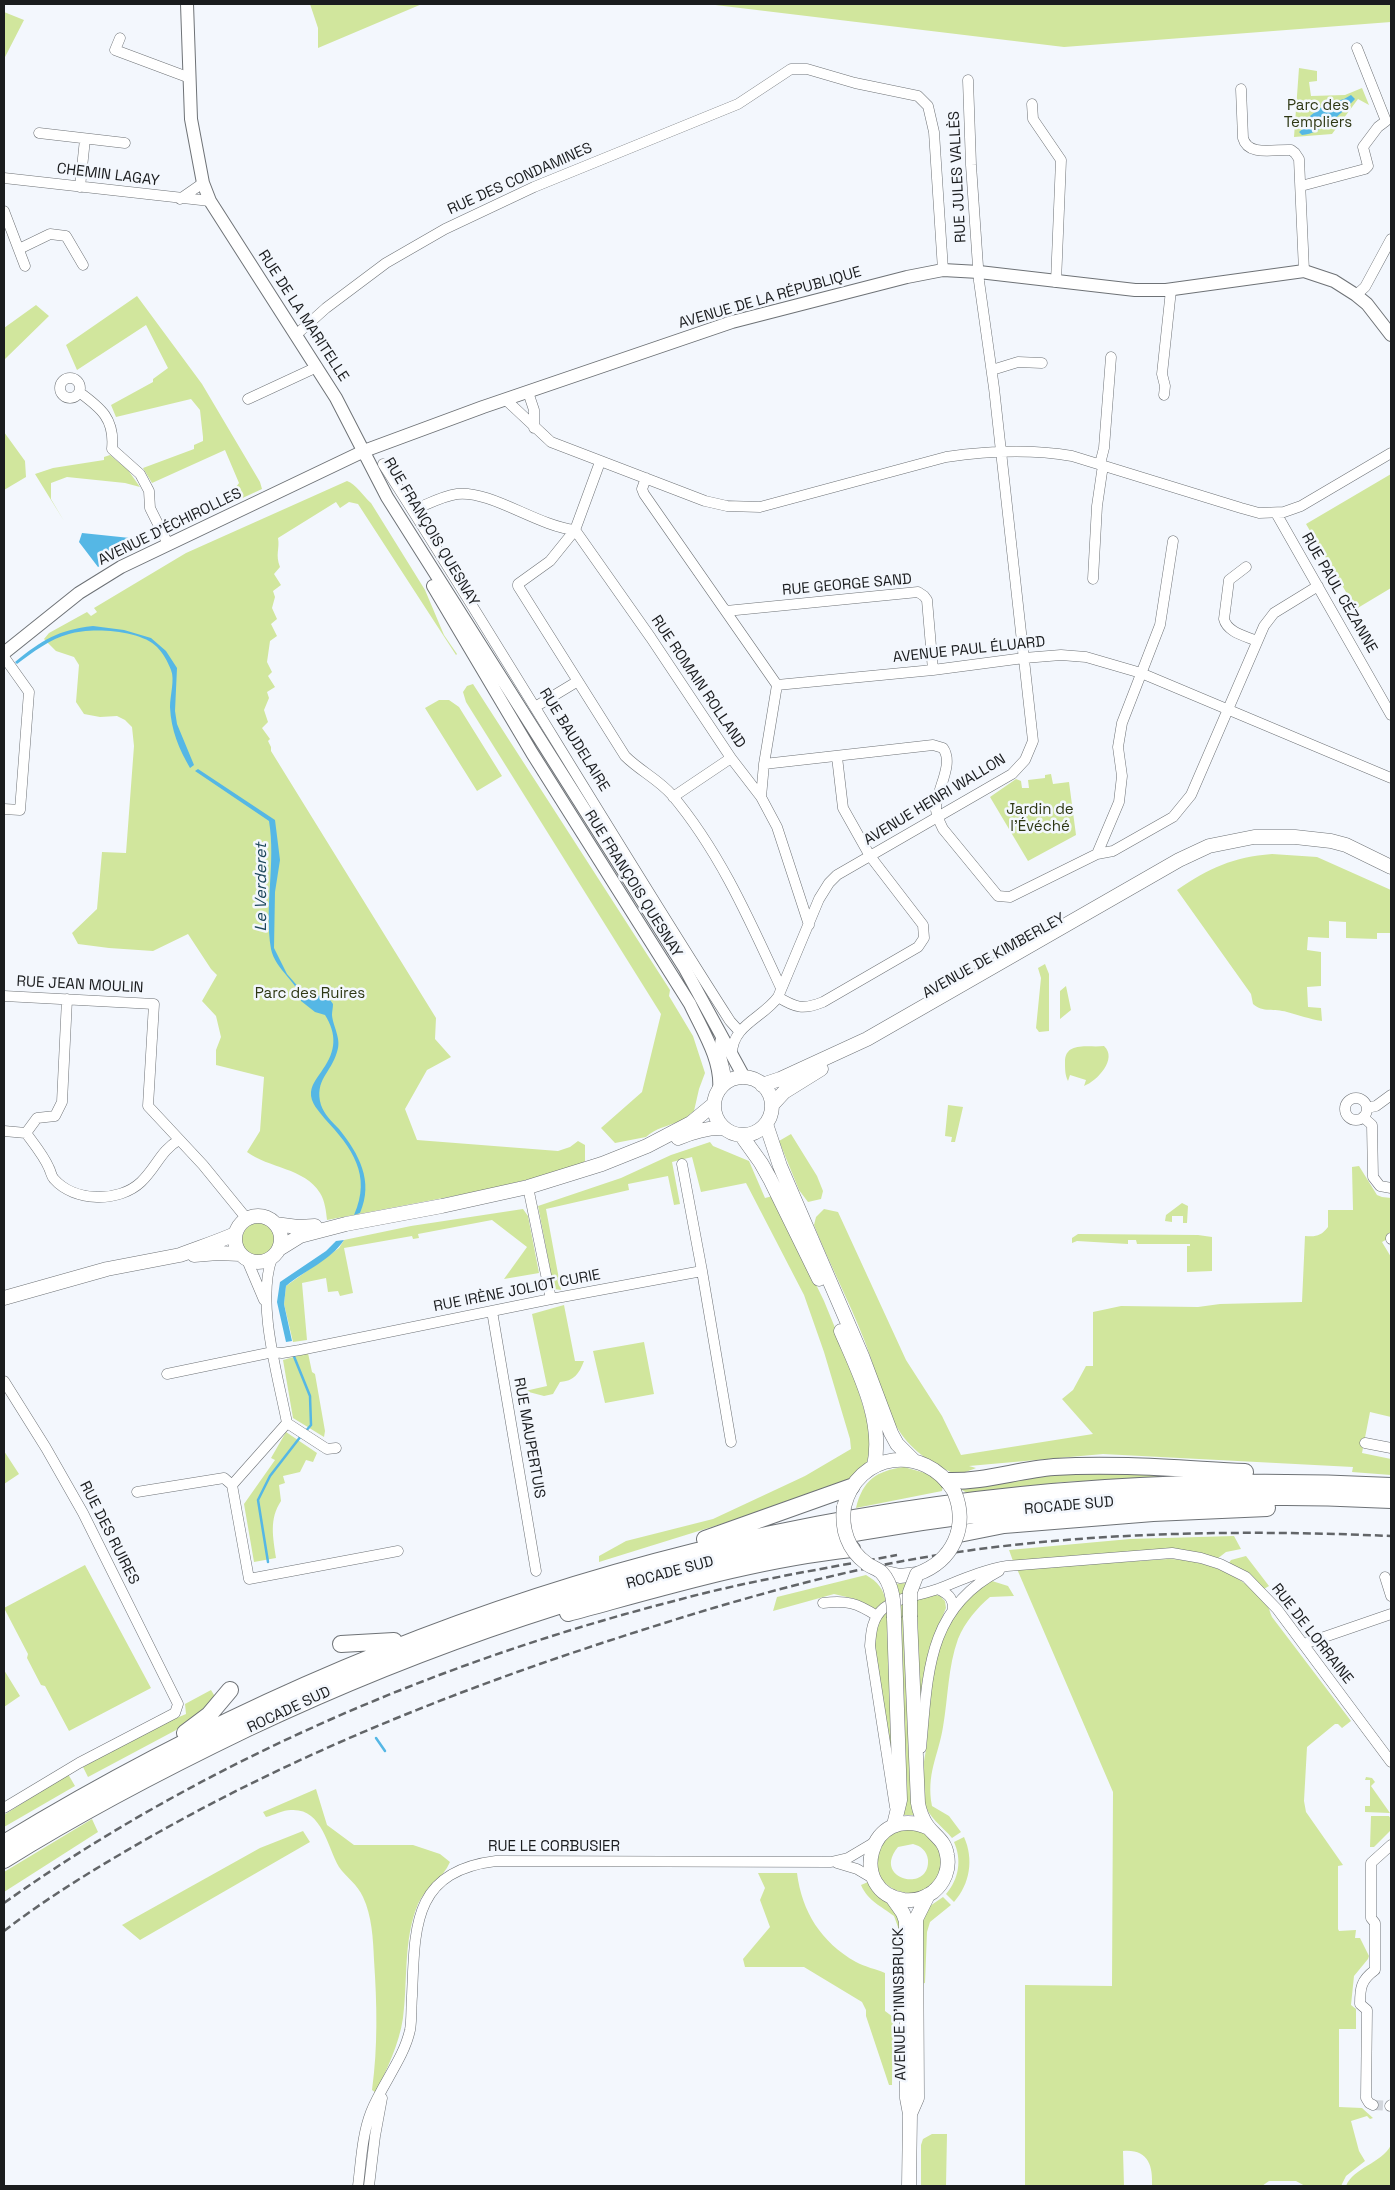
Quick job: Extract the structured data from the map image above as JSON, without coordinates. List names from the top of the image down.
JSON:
{
  "streets": {
    "highway": ["ROCADE SUD"],
    "main road": ["RUE FRANÇOIS QUESNAY", "AVENUE DE KIMBERLEY", "AVENUE D'INNSBRUCK"],
    "street": [
      "CHEMIN LAGAY",
      "RUE JULES VALLÈS",
      "RUE DES CONDAMINES",
      "AVENUE DE LA RÉPUBLIQUE",
      "RUE DE LA MARITELLE",
      "AVENUE D'ÉCHIROLLES",
      "RUE GEORGE SAND",
      "RUE PAUL CÉZANNE",
      "AVENUE PAUL ÉLUARD",
      "RUE ROMAIN ROLLAND",
      "RUE BAUDELAIRE",
      "AVENUE HENRI WALLON",
      "RUE JEAN MOULIN",
      "RUE IRÈNE JOLIOT CURIE",
      "RUE MAUPERTUIS",
      "RUE DES RUIRES",
      "RUE DE LORRAINE",
      "RUE LE CORBUSIER"
    ]
  },
  "crossings": [
    ["CHEMIN LAGAY", "RUE DE LA MARITELLE"],
    ["RUE JULES VALLÈS", "AVENUE DE LA RÉPUBLIQUE"],
    ["RUE JULES VALLÈS", "AVENUE HENRI WALLON"],
    ["RUE DES CONDAMINES", "AVENUE DE LA RÉPUBLIQUE"],
    ["RUE DES CONDAMINES", "RUE DE LA MARITELLE"],
    ["AVENUE DE LA RÉPUBLIQUE", "RUE DE LA MARITELLE"],
    ["AVENUE DE LA RÉPUBLIQUE", "AVENUE D'ÉCHIROLLES"],
    ["AVENUE DE LA RÉPUBLIQUE", "RUE FRANÇOIS QUESNAY"],
    ["AVENUE DE LA RÉPUBLIQUE", "AVENUE HENRI WALLON"],
    ["RUE DE LA MARITELLE", "AVENUE D'ÉCHIROLLES"],
    ["RUE DE LA MARITELLE", "RUE FRANÇOIS QUESNAY"],
    ["AVENUE D'ÉCHIROLLES", "RUE FRANÇOIS QUESNAY"],
    ["RUE FRANÇOIS QUESNAY", "RUE BAUDELAIRE"],
    ["RUE FRANÇOIS QUESNAY", "AVENUE HENRI WALLON"],
    ["RUE FRANÇOIS QUESNAY", "AVENUE DE KIMBERLEY"],
    ["RUE GEORGE SAND", "AVENUE PAUL ÉLUARD"],
    ["AVENUE PAUL ÉLUARD", "AVENUE HENRI WALLON"],
    ["RUE ROMAIN ROLLAND", "AVENUE HENRI WALLON"],
    ["RUE BAUDELAIRE", "AVENUE HENRI WALLON"],
    ["RUE IRÈNE JOLIOT CURIE", "RUE MAUPERTUIS"],
    ["RUE LE CORBUSIER", "AVENUE D'INNSBRUCK"]
  ],
  "water": ["Le Verderet"],
  "parks": ["Parc des Templiers", "Jardin de l'Évéché", "Parc des Ruires"]
}
